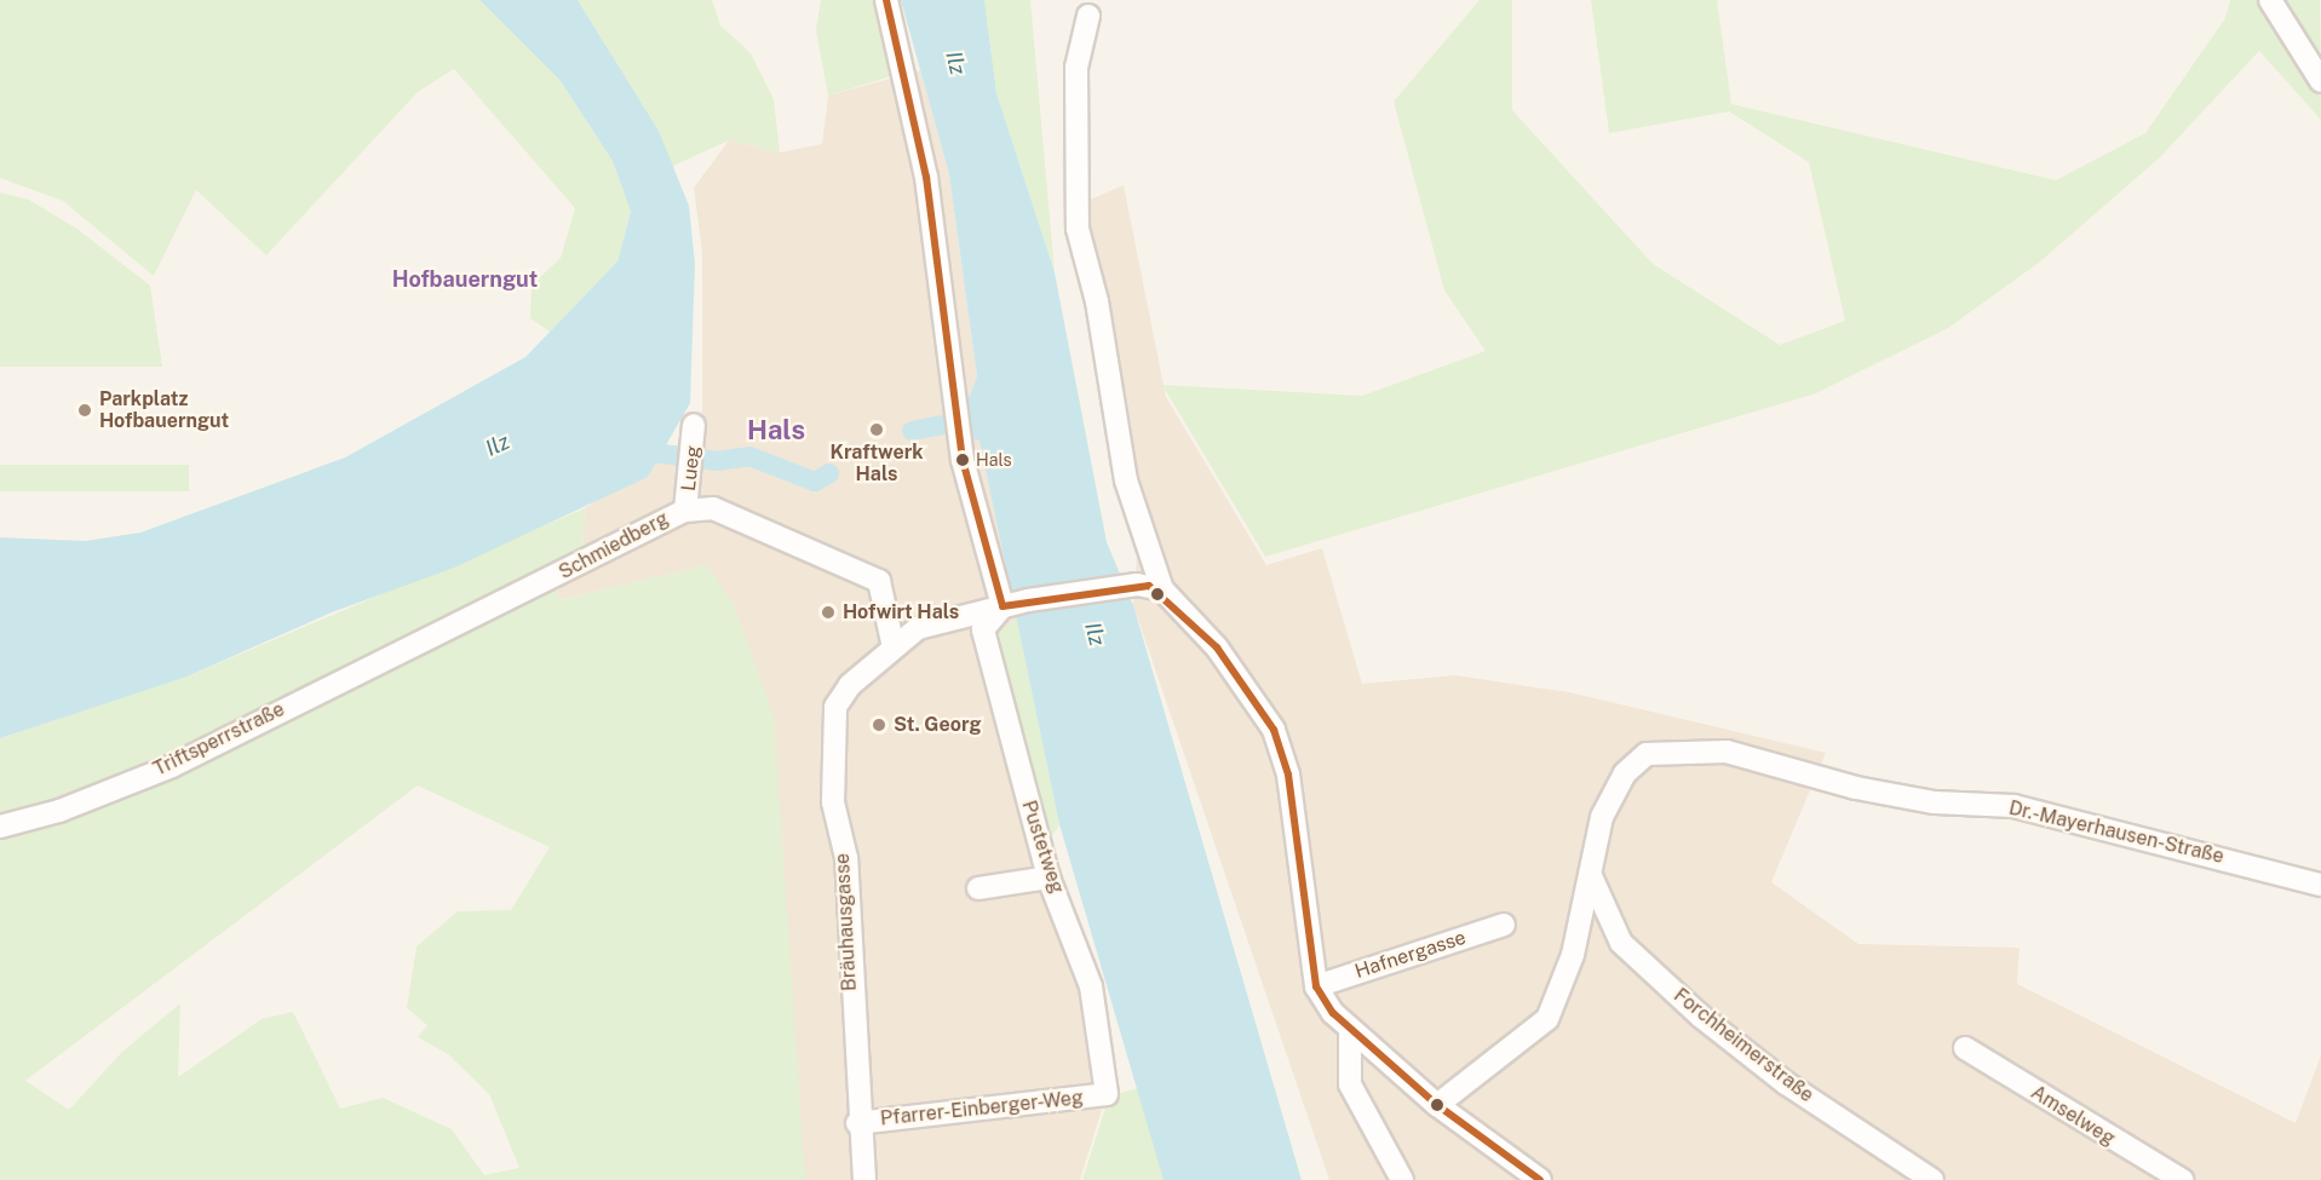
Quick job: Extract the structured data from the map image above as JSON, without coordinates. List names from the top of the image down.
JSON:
{
  "streets": {
    "street": [
      "Lueg",
      "Schmiedberg",
      "Triftsperrstraße",
      "Dr.-Mayerhausen-Straße",
      "Pustetweg",
      "Bräuhausgasse",
      "Hafnergasse",
      "Forchheimerstraße",
      "Pfarrer-Einberger-Weg",
      "Amselweg"
    ]
  },
  "crossings": [
    ["Lueg", "Schmiedberg"],
    ["Schmiedberg", "Triftsperrstraße"],
    ["Schmiedberg", "Bräuhausgasse"],
    ["Dr.-Mayerhausen-Straße", "Forchheimerstraße"],
    ["Pustetweg", "Bräuhausgasse"],
    ["Pustetweg", "Pfarrer-Einberger-Weg"],
    ["Bräuhausgasse", "Pfarrer-Einberger-Weg"]
  ],
  "districts": ["Hofbauerngut", "Hals"],
  "water": ["Ilz"],
  "places": [
    "Parkplatz Hofbauerngut",
    "Kraftwerk Hals",
    "Hals",
    "Hofwirt Hals",
    "St. Georg"
  ]
}
